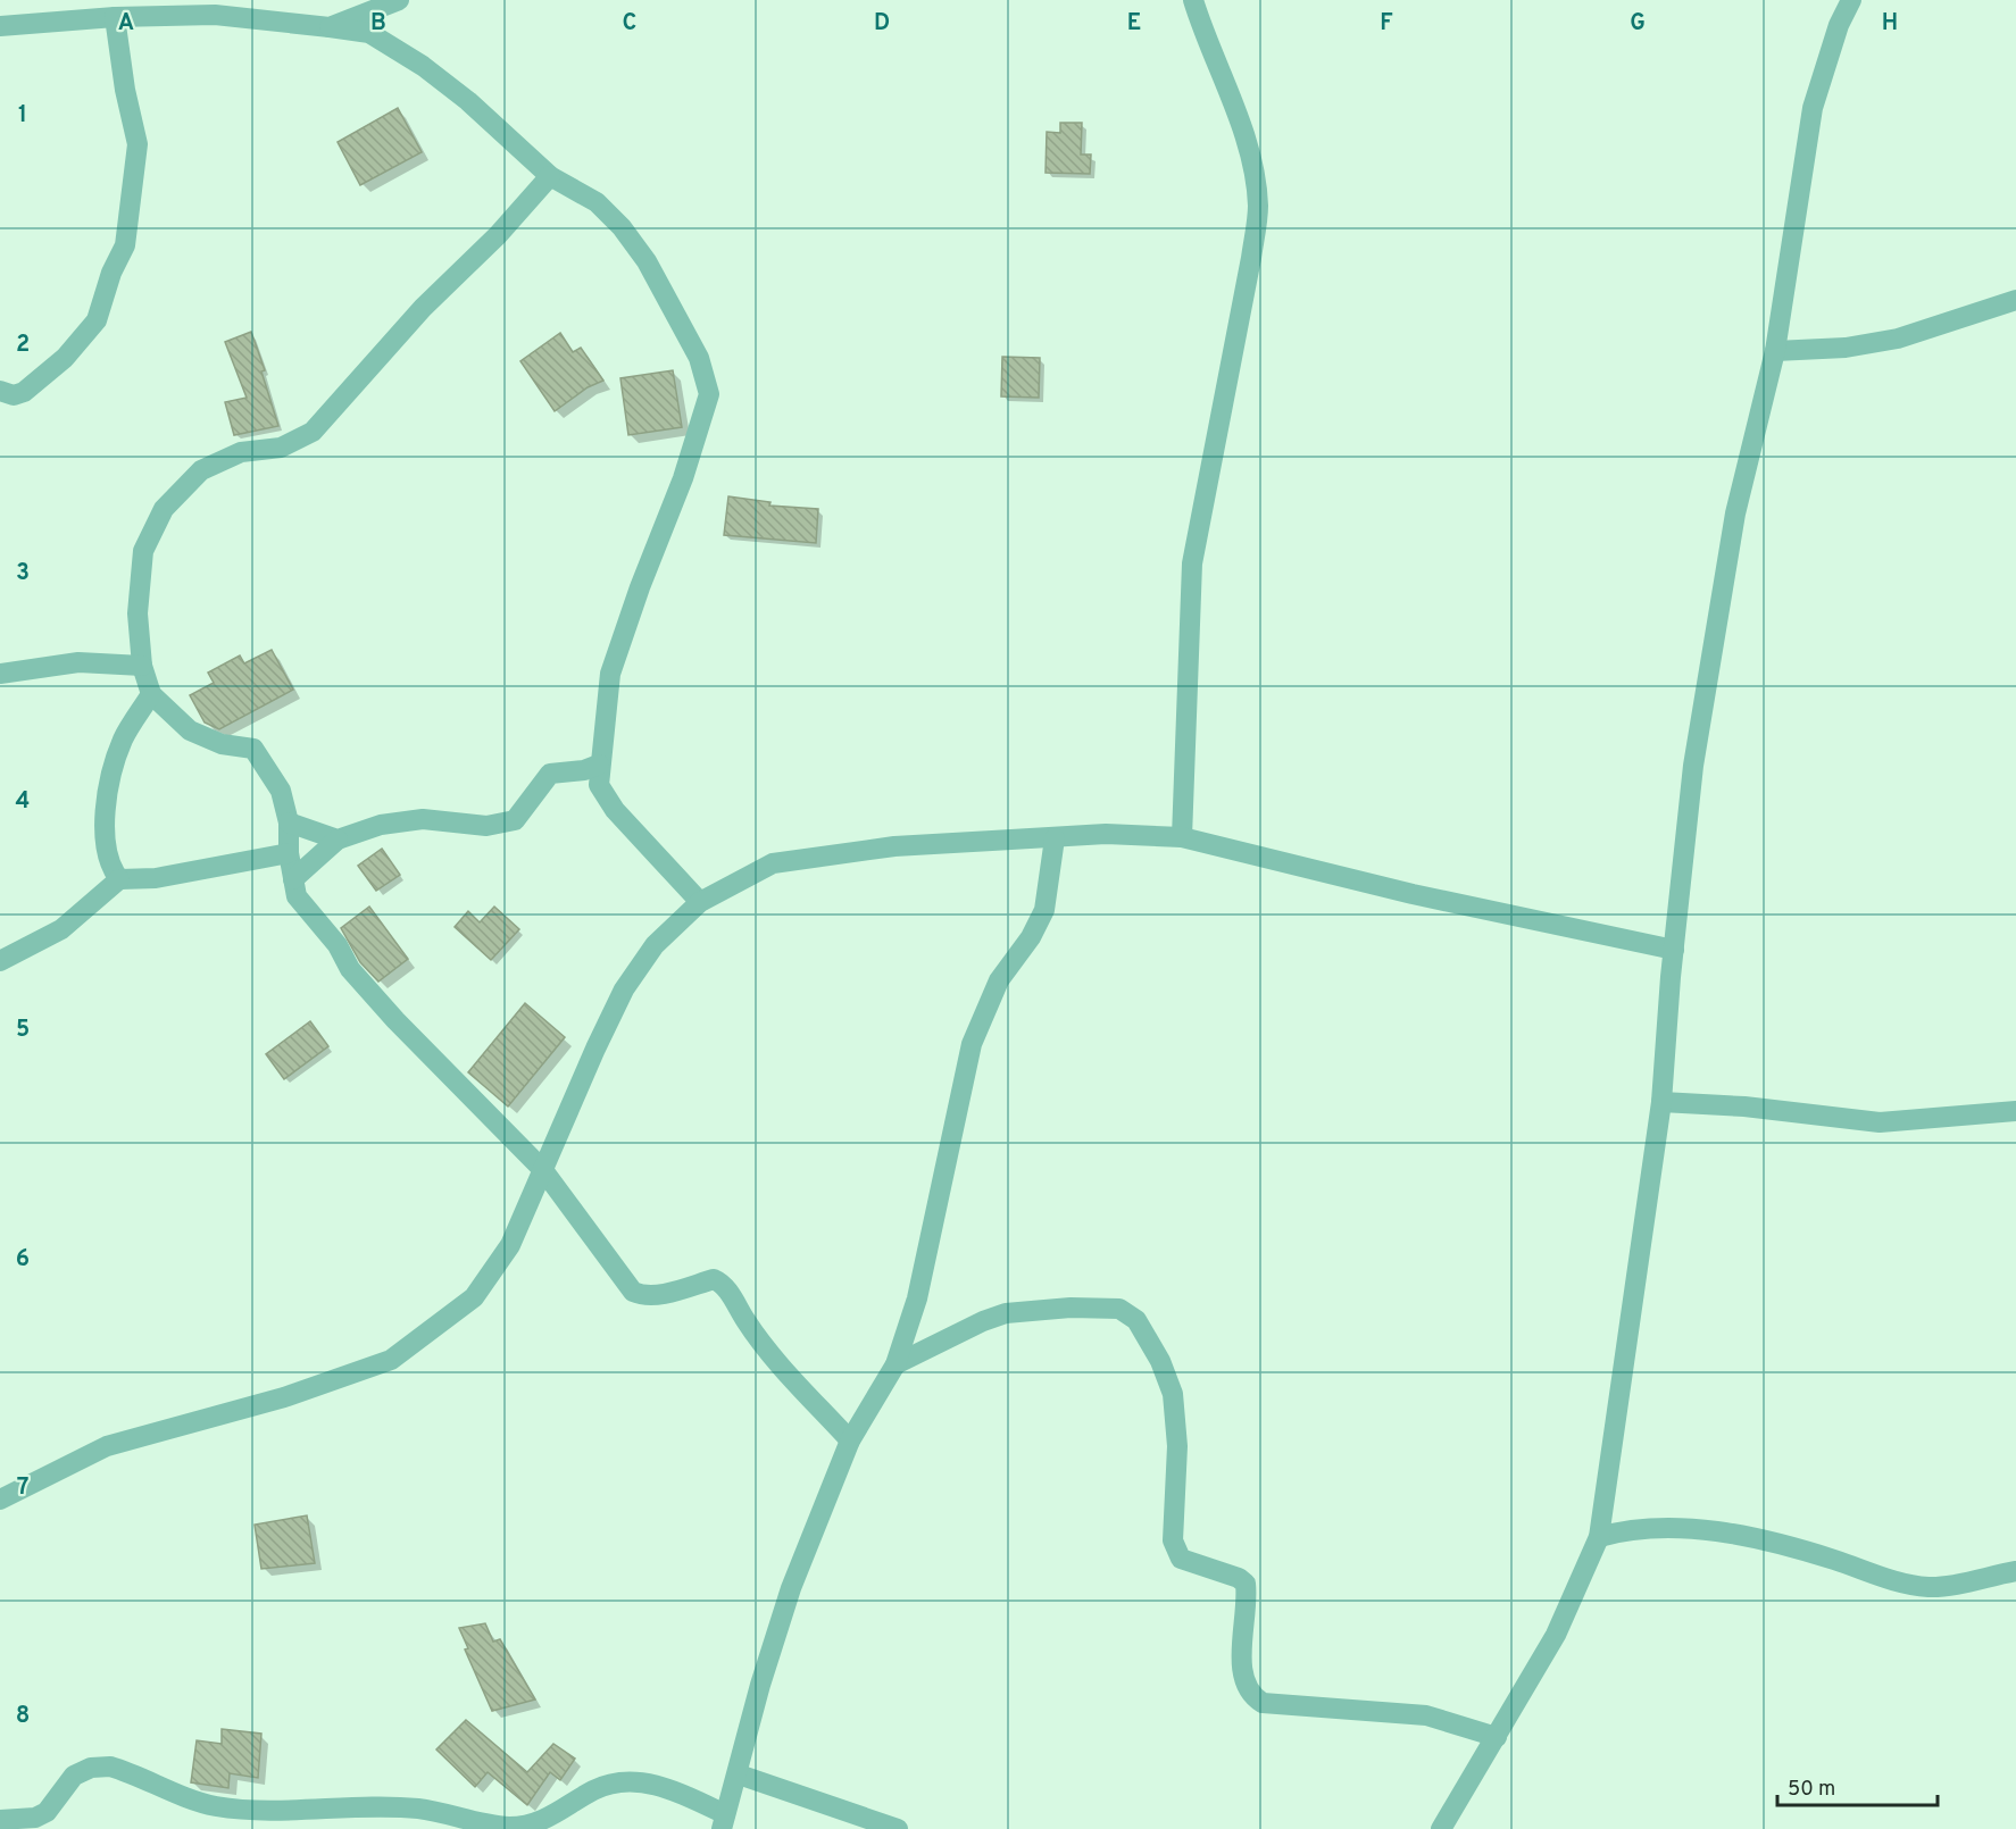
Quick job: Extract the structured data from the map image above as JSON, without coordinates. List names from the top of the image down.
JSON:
{
  "scale_bar": "50 m",
  "grid": {
    "columns": [
      "A",
      "B",
      "C",
      "D",
      "E",
      "F",
      "G",
      "H"
    ],
    "rows": [
      "1",
      "2",
      "3",
      "4",
      "5",
      "6",
      "7",
      "8"
    ]
  }
}
